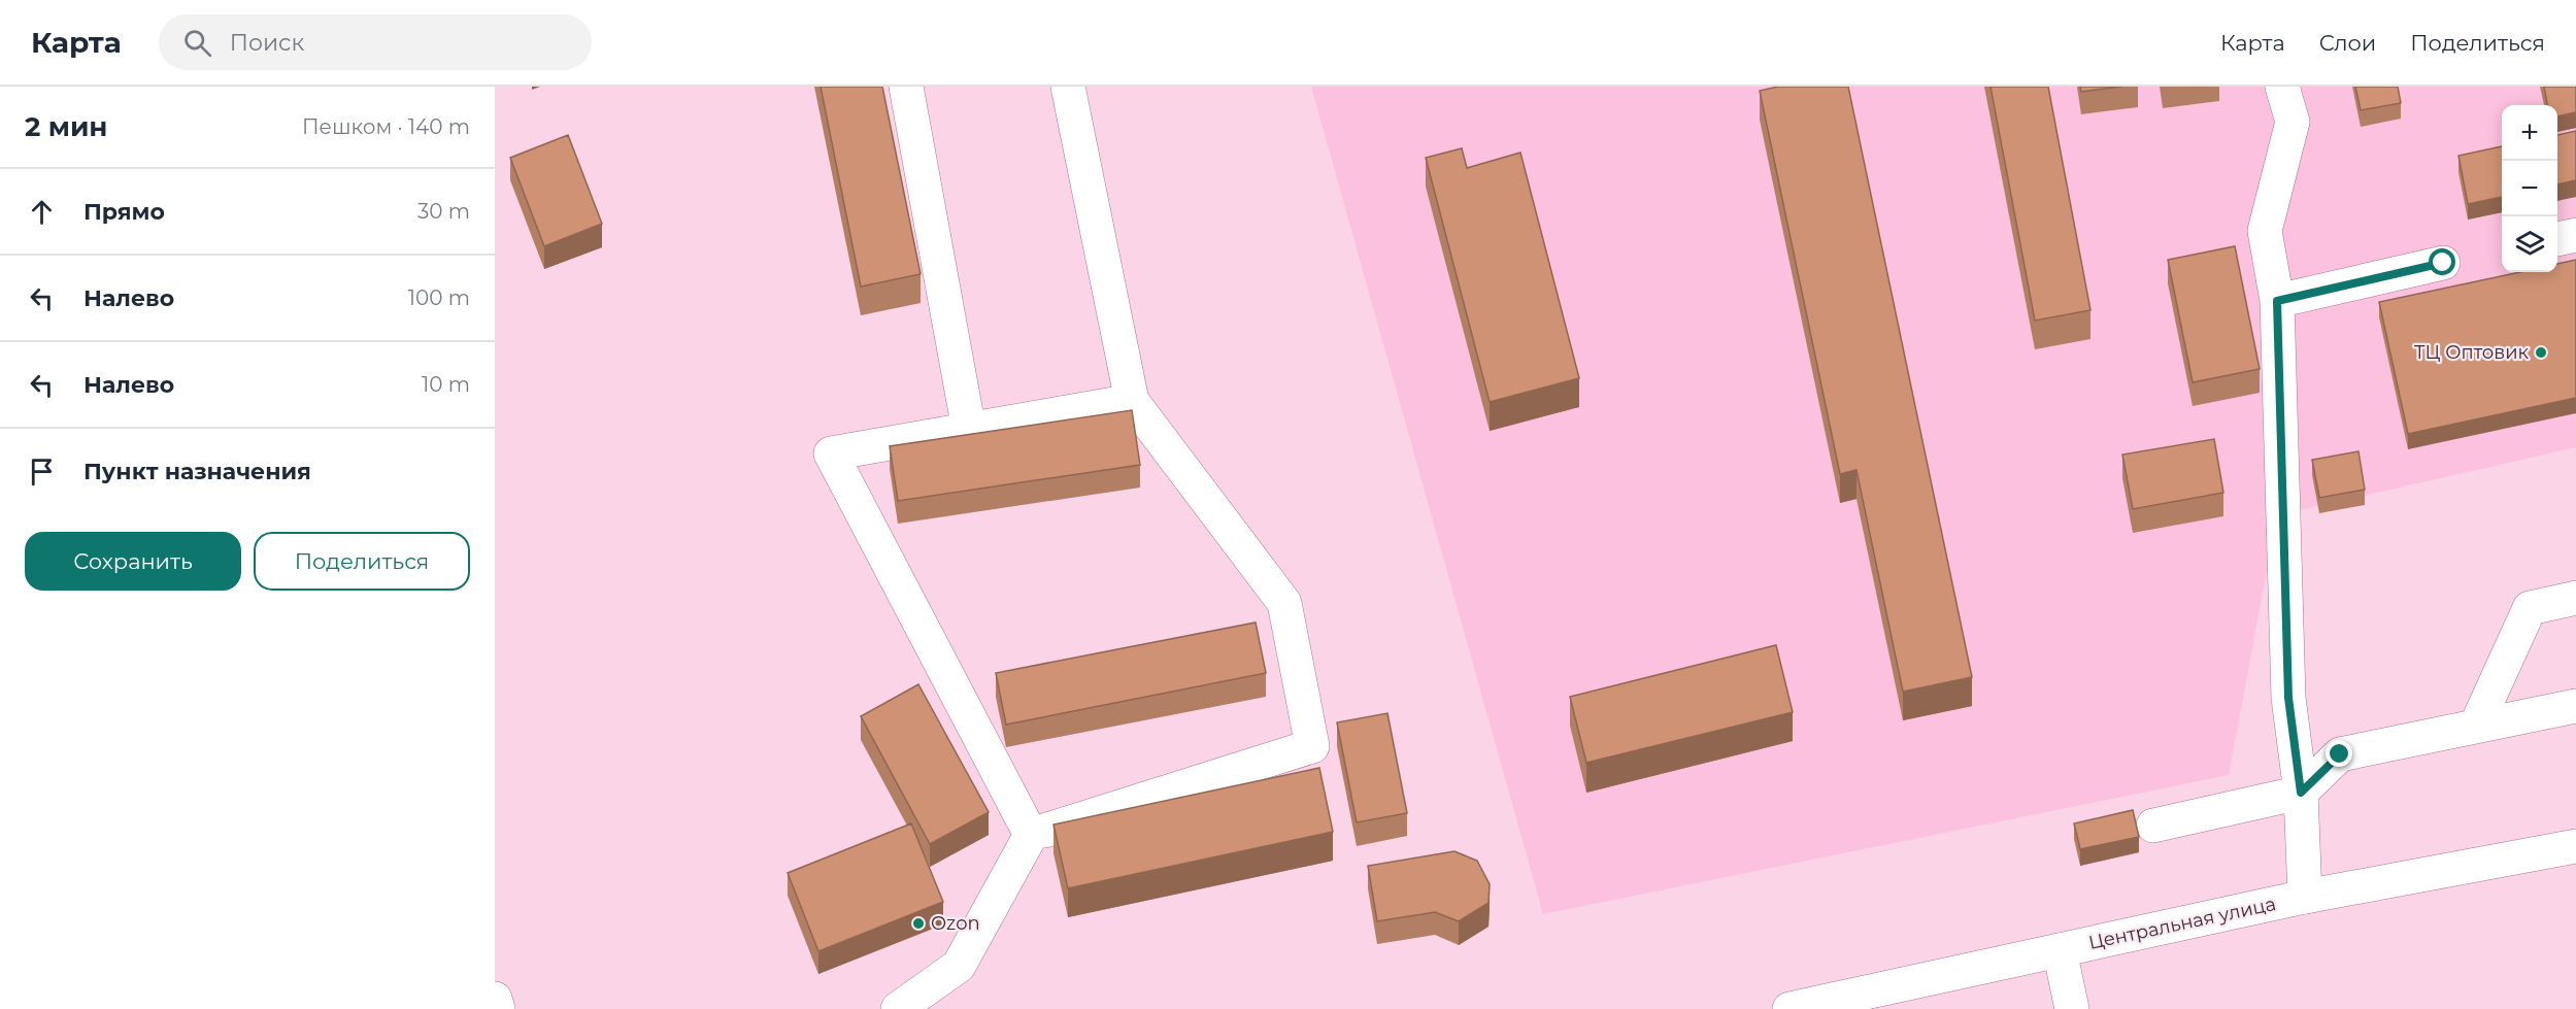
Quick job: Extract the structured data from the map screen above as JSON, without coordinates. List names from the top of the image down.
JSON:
{
  "streets": {
    "main road": ["Центральная улица"]
  },
  "places": ["ТЦ Оптовик", "Ozon"],
  "page": {
    "header": "Карта",
    "search": "Поиск",
    "nav": ["Карта", "Слои", "Поделиться"],
    "heading": ["2 мин", "Пешком · 140 m"],
    "map_buttons": ["+", "−"],
    "list": [
      ["Прямо", "30 m"],
      ["Налево", "100 m"],
      ["Налево", "10 m"],
      "Пункт назначения"
    ],
    "buttons": ["Сохранить", "Поделиться"]
  }
}
